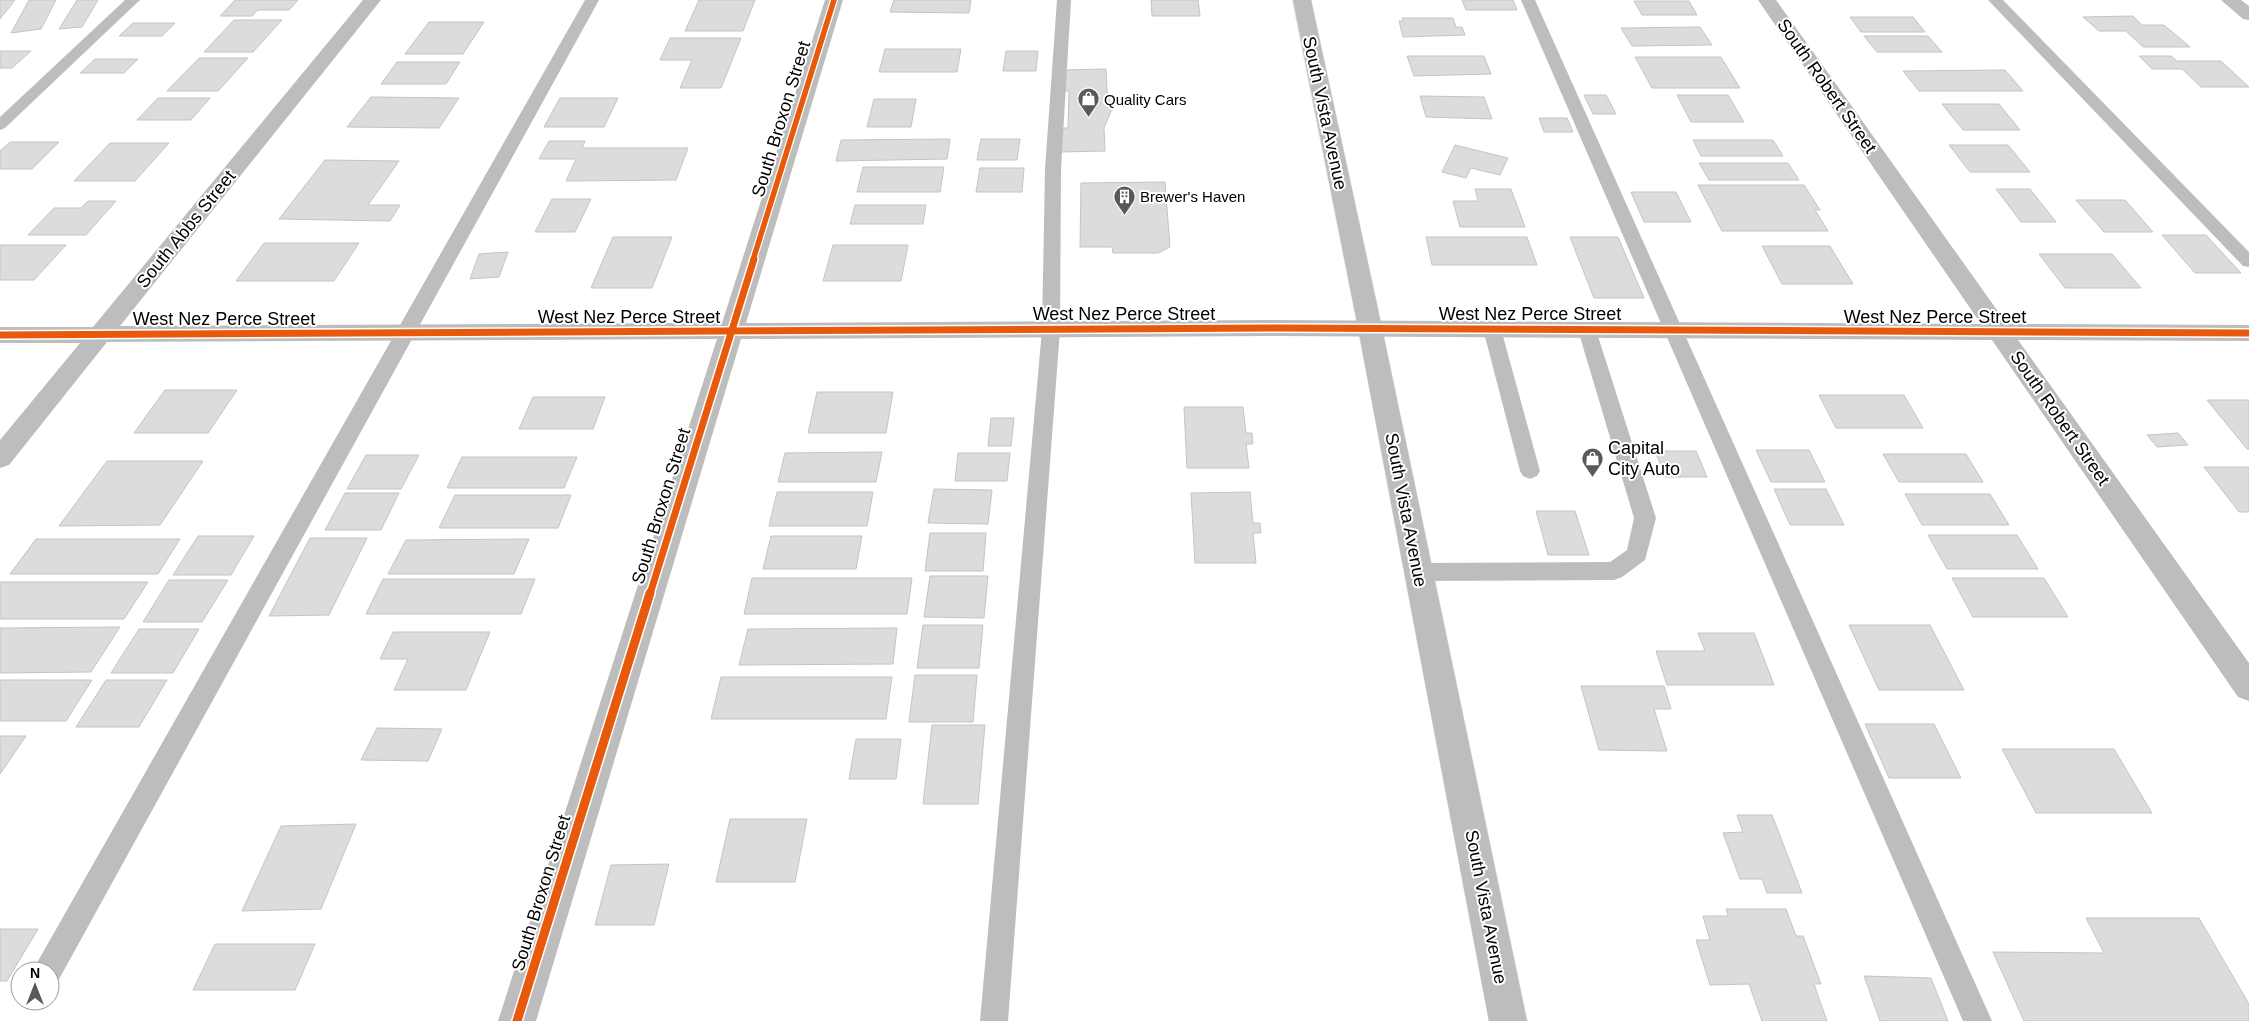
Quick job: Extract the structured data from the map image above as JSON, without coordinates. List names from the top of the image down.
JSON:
{
  "streets": {
    "street": [
      "South Robert Street",
      "South Vista Avenue",
      "South Broxon Street",
      "South Abbs Street",
      "West Nez Perce Street"
    ]
  },
  "crossings": [
    ["South Robert Street", "West Nez Perce Street"],
    ["South Vista Avenue", "West Nez Perce Street"],
    ["South Broxon Street", "West Nez Perce Street"],
    ["South Abbs Street", "West Nez Perce Street"]
  ],
  "places": {
    "shop": ["Quality Cars", "Capital City Auto"],
    "building": ["Brewer's Haven"]
  },
  "north": "top"
}
